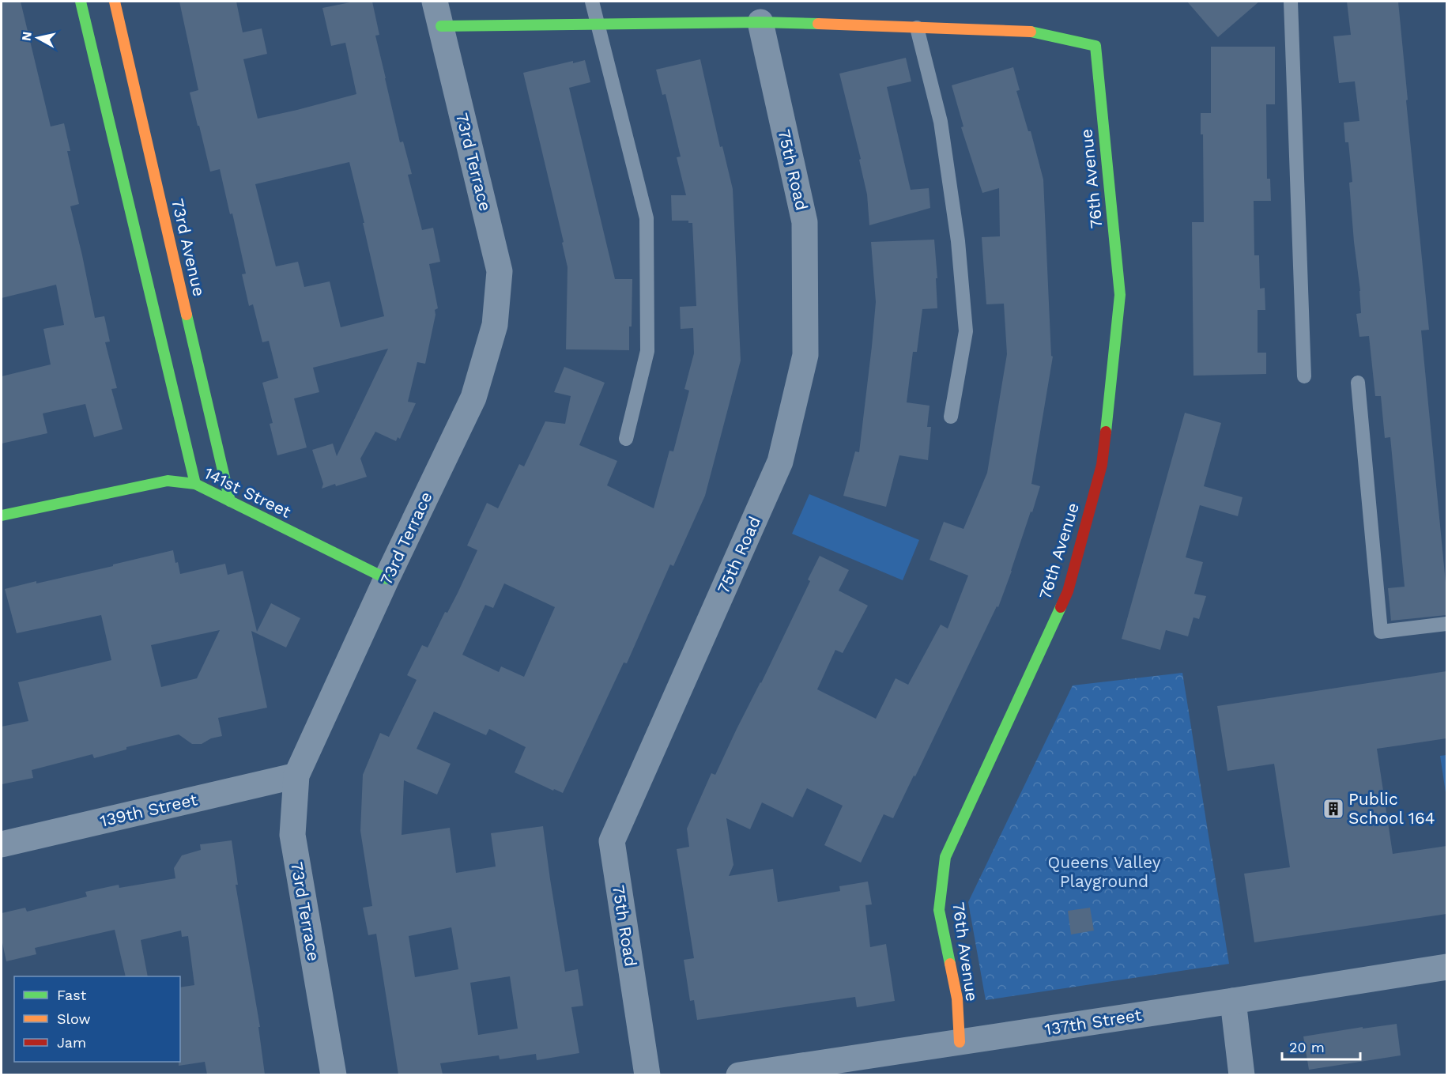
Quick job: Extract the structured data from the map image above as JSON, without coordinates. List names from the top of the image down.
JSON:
{
  "streets": {
    "street": [
      "73rd Terrace",
      "75th Road",
      "76th Avenue",
      "73rd Avenue",
      "141st Street",
      "139th Street",
      "137th Street"
    ]
  },
  "crossings": [
    ["73rd Terrace", "141st Street"],
    ["73rd Terrace", "139th Street"],
    ["76th Avenue", "137th Street"],
    ["73rd Avenue", "141st Street"]
  ],
  "parks": ["Queens Valley Playground"],
  "places": {
    "building": ["Public School 164"]
  },
  "legend": ["Fast", "Slow", "Jam"],
  "scale_bar": "20 m",
  "north": "left"
}
